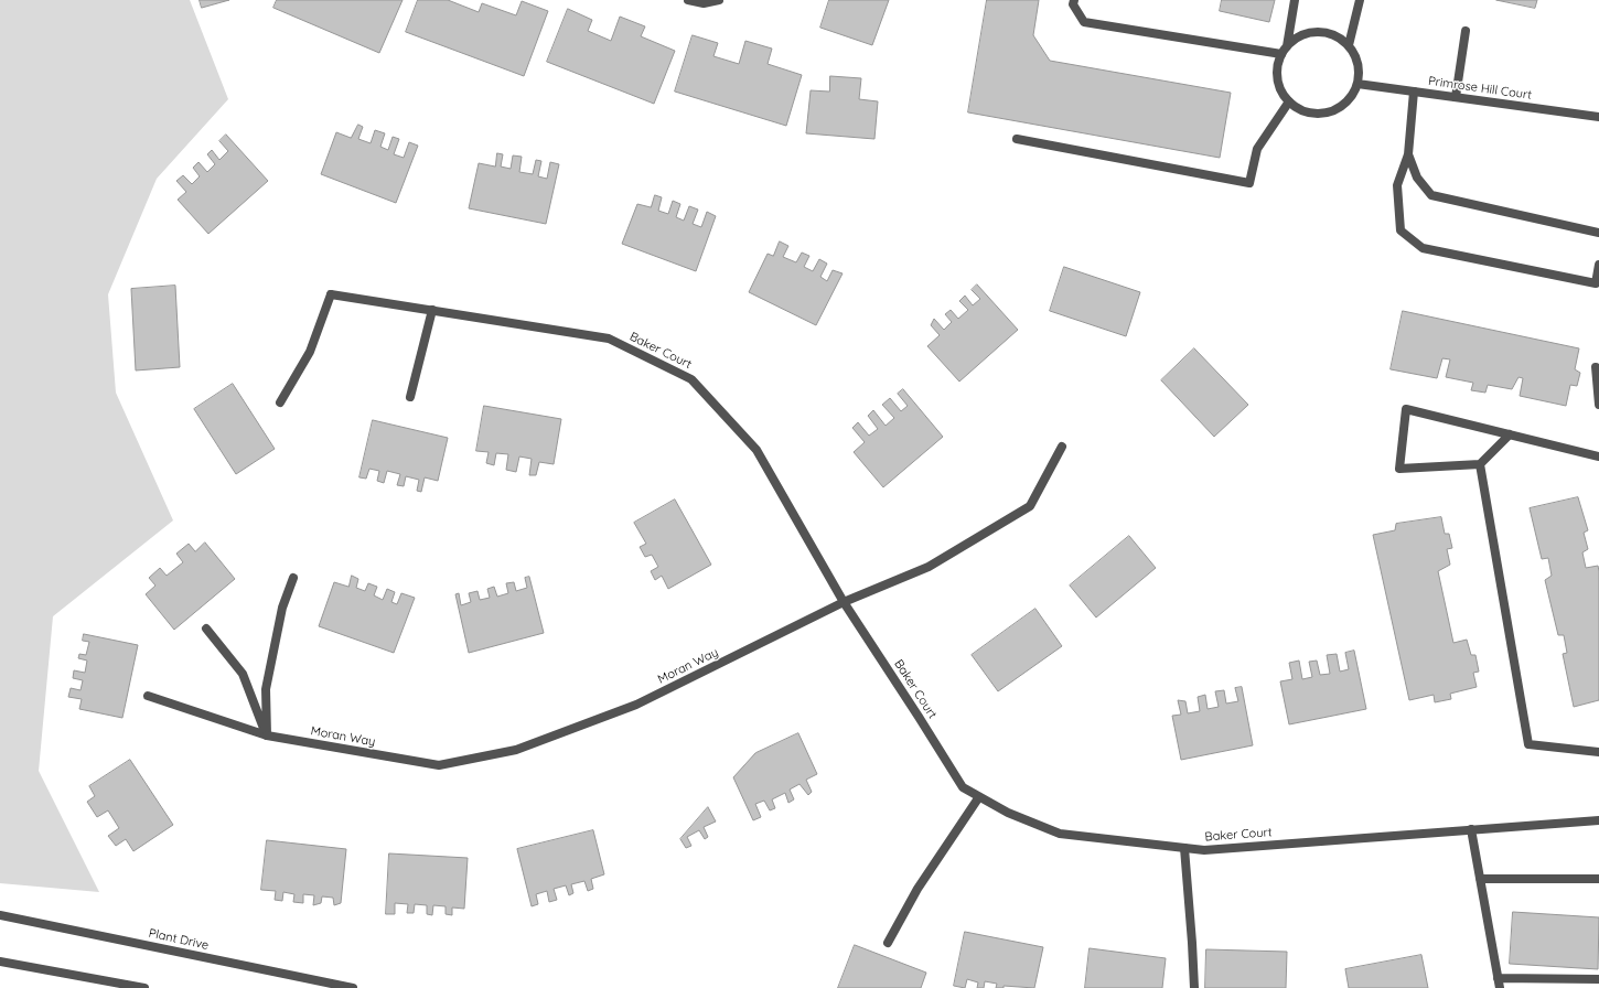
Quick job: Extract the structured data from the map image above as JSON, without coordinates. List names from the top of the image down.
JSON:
{
  "streets": {
    "street": [
      "Primrose Hill Court",
      "Baker Court",
      "Moran Way",
      "Plant Drive"
    ]
  },
  "crossings": [
    ["Baker Court", "Moran Way"]
  ]
}
